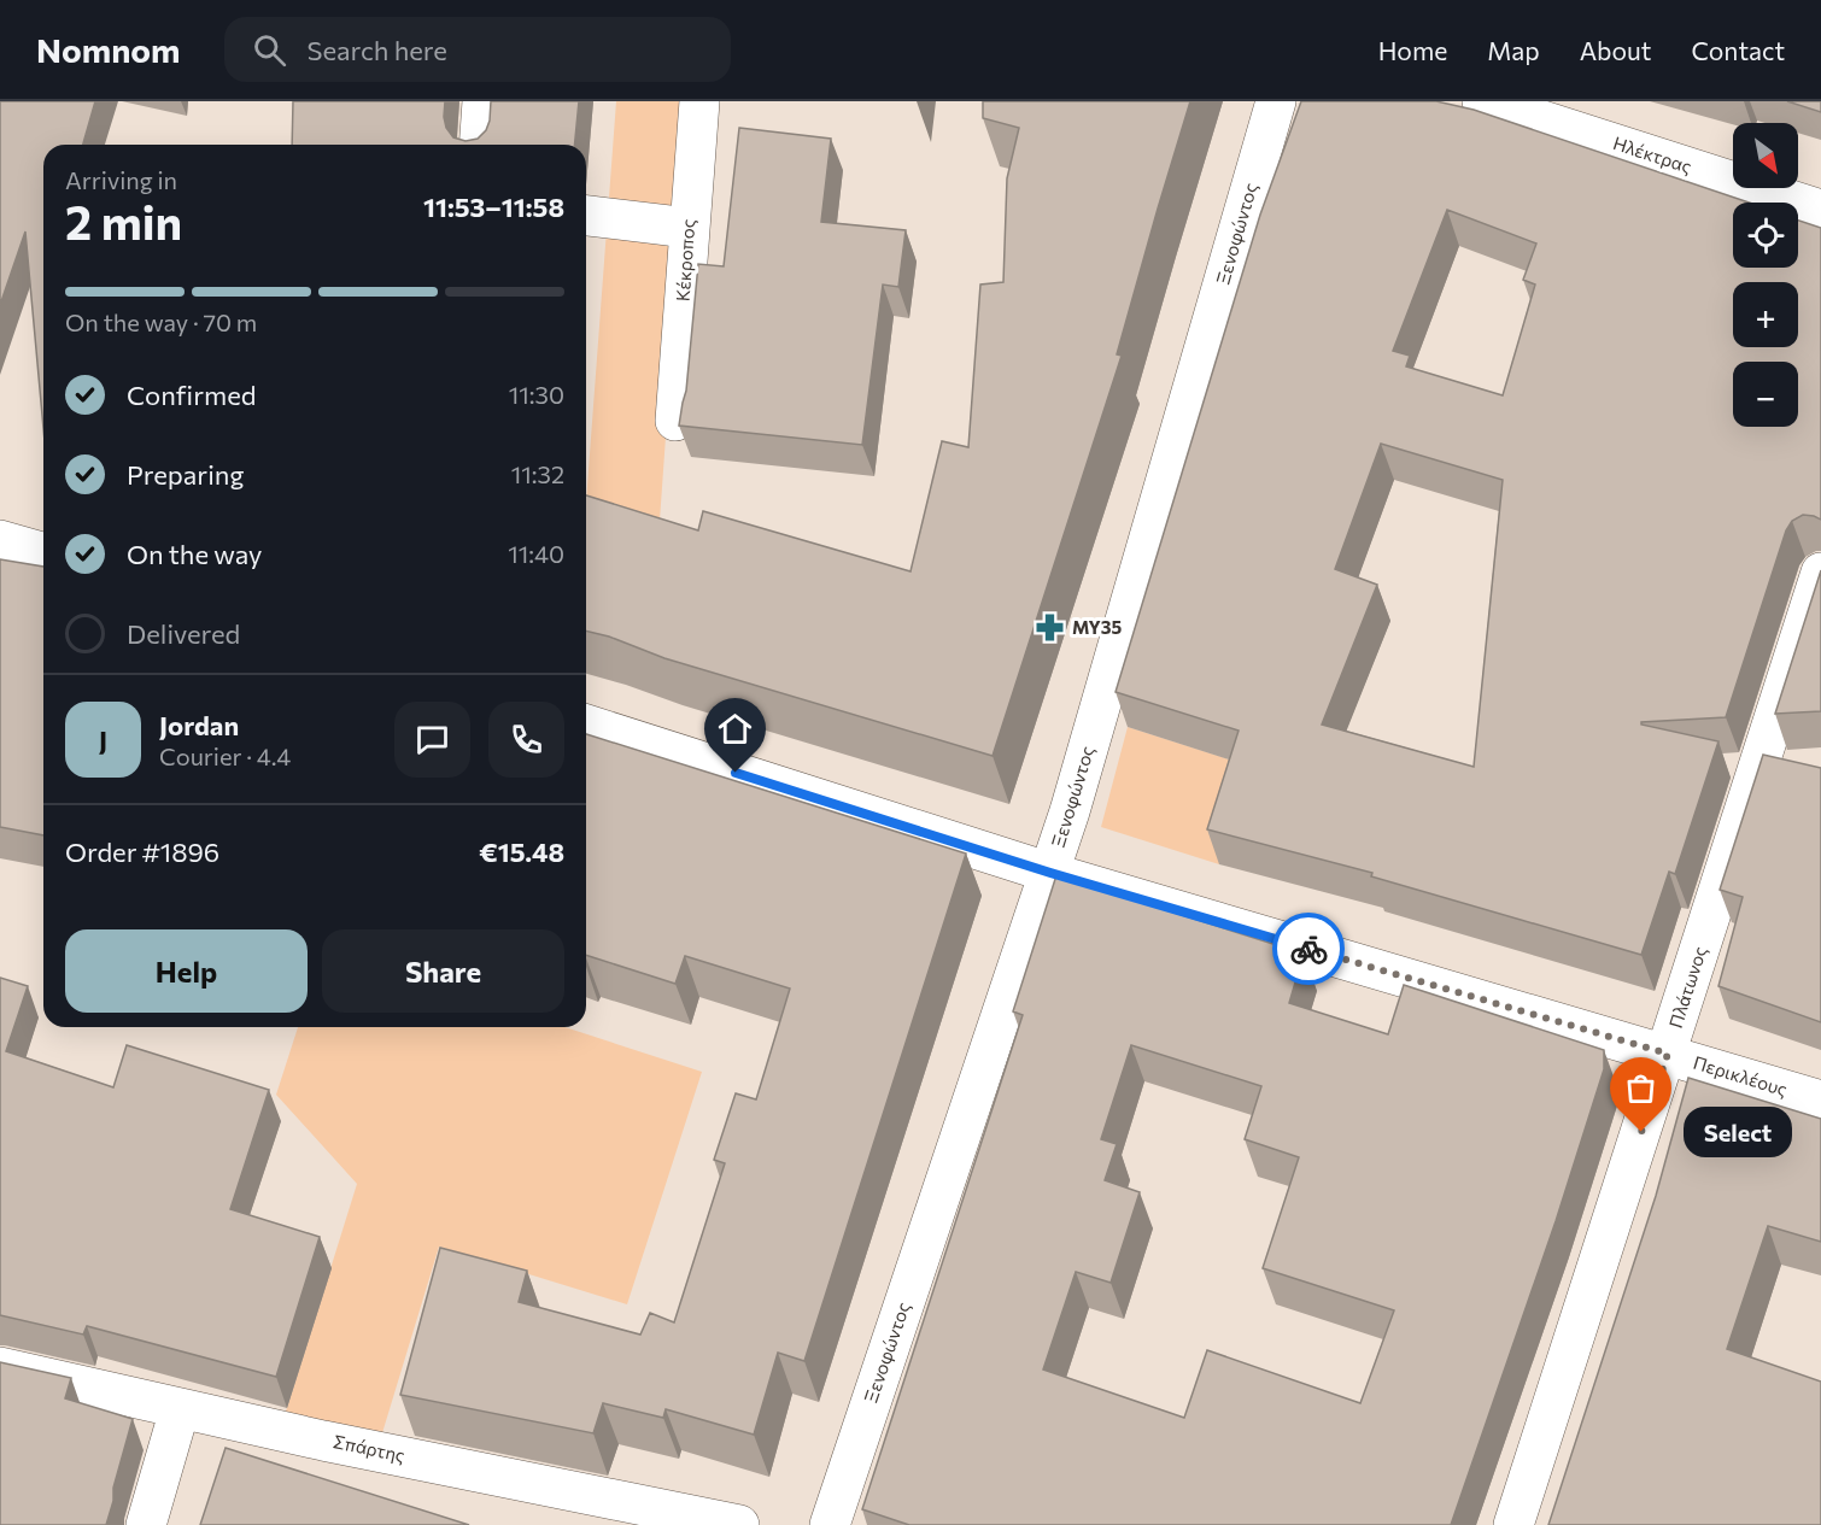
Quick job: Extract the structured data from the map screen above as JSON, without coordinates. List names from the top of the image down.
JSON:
{
  "streets": {
    "street": [
      "Ηλέκτρας",
      "Ξενοφώντος",
      "Κέκροπος",
      "Πλάτωνος",
      "Περικλέους",
      "Σπάρτης"
    ]
  },
  "crossings": [
    ["Ξενοφώντος", "Περικλέους"],
    ["Πλάτωνος", "Περικλέους"]
  ],
  "places": {
    "pharmacy": ["MY35"],
    "other": ["Select"]
  },
  "north": "bottom right",
  "page": {
    "header": "Nomnom",
    "search": "Search here",
    "nav": [
      "Home",
      "Map",
      "About",
      "Contact"
    ],
    "map_buttons": ["+", "−"],
    "heading": ["2 min", "Arriving in", "11:53–11:58"],
    "panel": [
      "Jordan",
      "Courier · 4.4",
      "Order #1896",
      "€15.48"
    ],
    "bar": "On the way · 70 m",
    "list": [
      ["Confirmed", "11:30"],
      ["Preparing", "11:32"],
      ["On the way", "11:40"],
      "Delivered"
    ],
    "round": "J",
    "buttons": ["Help", "Share"],
    "bubble": "Select"
  }
}
